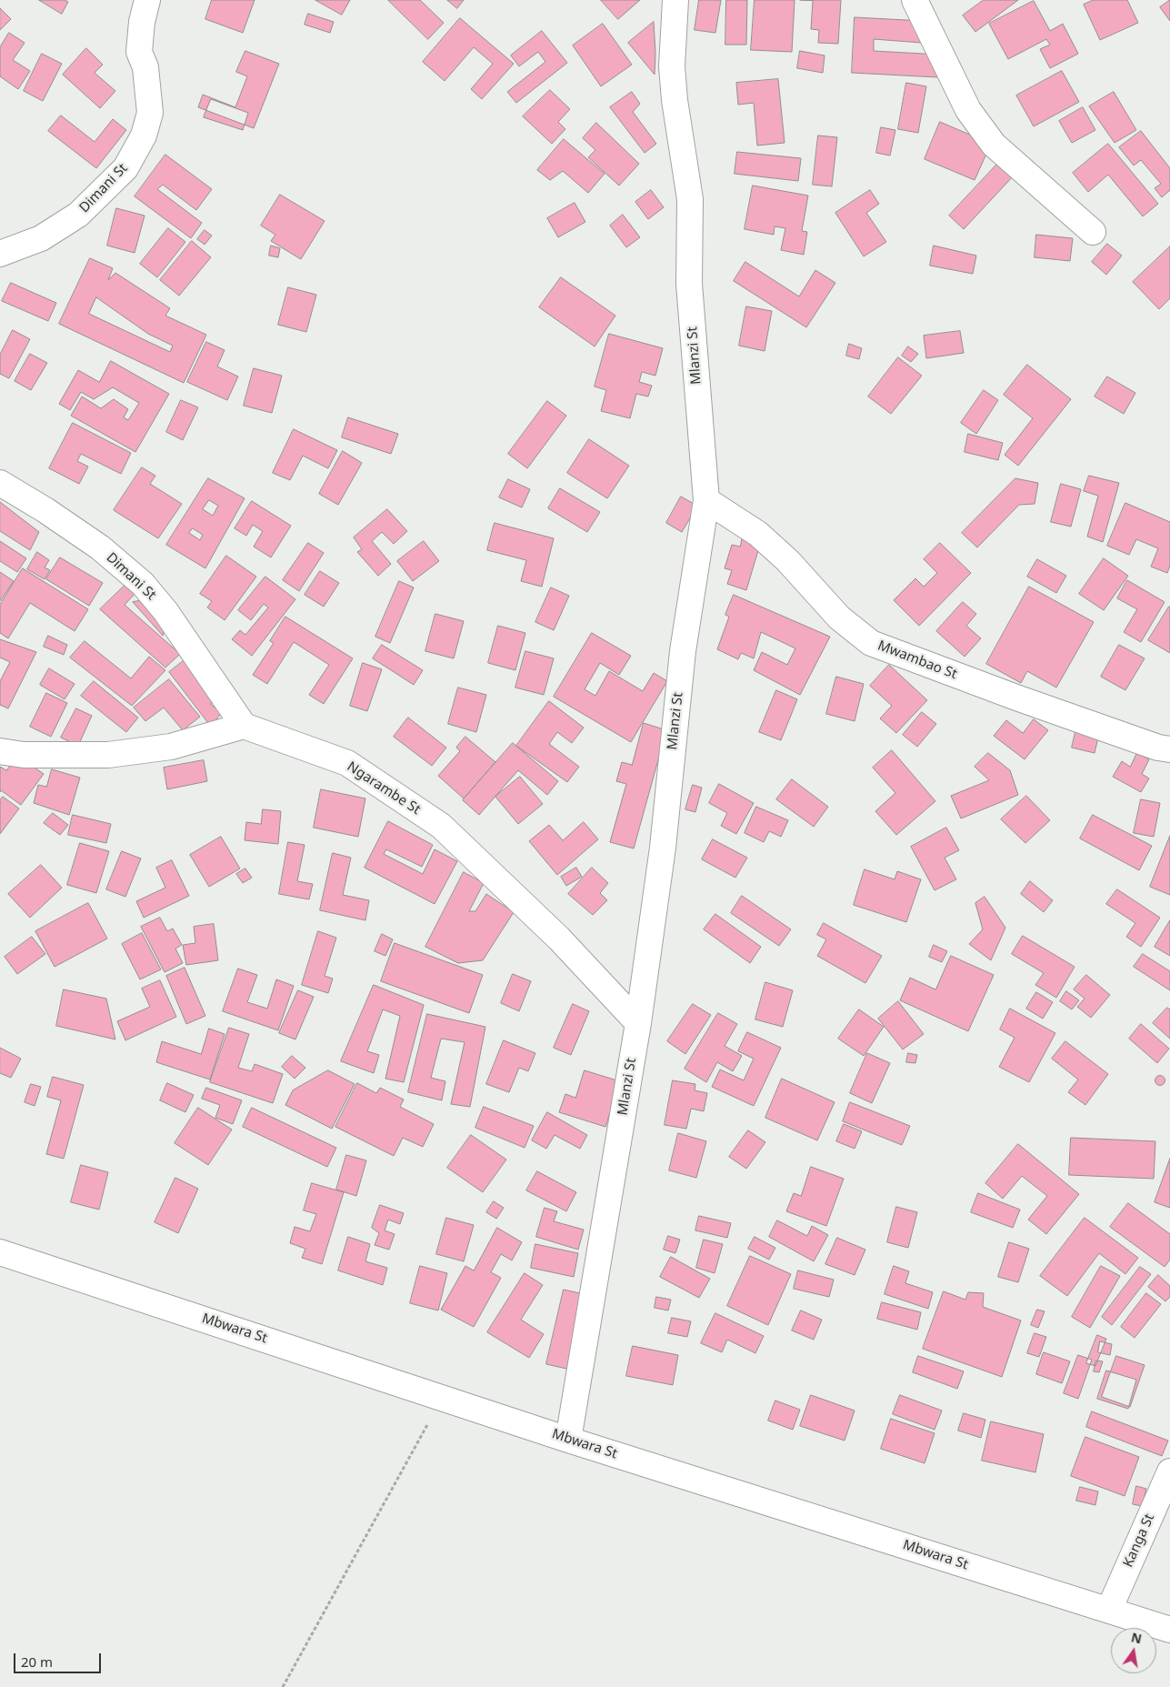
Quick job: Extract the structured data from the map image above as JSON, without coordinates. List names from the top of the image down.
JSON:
{
  "streets": {
    "street": [
      "Dimani St",
      "Mlanzi St",
      "Mwambao St",
      "Ngarambe St",
      "Mbwara St",
      "Kanga St"
    ]
  },
  "crossings": [
    ["Dimani St", "Ngarambe St"],
    ["Mlanzi St", "Mwambao St"],
    ["Mlanzi St", "Ngarambe St"],
    ["Mlanzi St", "Mbwara St"],
    ["Mbwara St", "Kanga St"]
  ],
  "scale_bar": "20 m",
  "north": "top"
}
